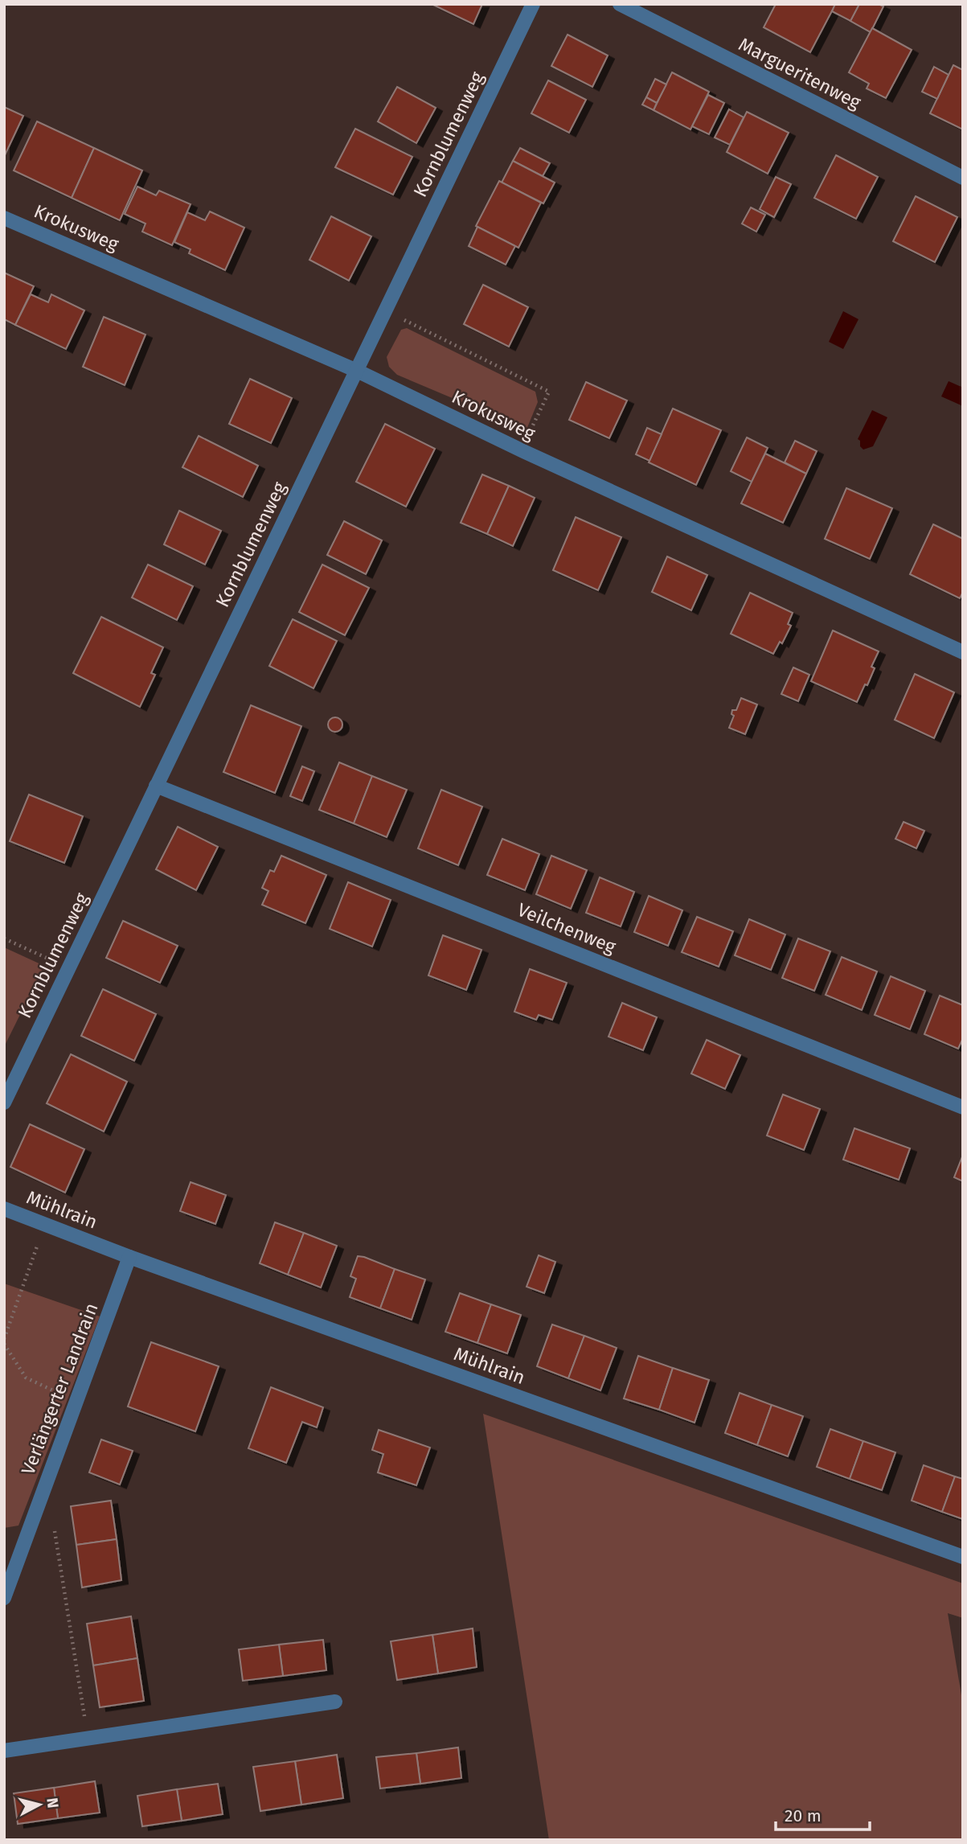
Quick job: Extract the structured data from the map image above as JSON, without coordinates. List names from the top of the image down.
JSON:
{
  "streets": {
    "street": [
      "Margueritenweg",
      "Kornblumenweg",
      "Krokusweg",
      "Veilchenweg",
      "Mühlrain",
      "Verlängerter Landrain"
    ]
  },
  "crossings": [
    ["Kornblumenweg", "Krokusweg"],
    ["Kornblumenweg", "Veilchenweg"],
    ["Mühlrain", "Verlängerter Landrain"]
  ],
  "scale_bar": "20 m",
  "north": "right"
}
